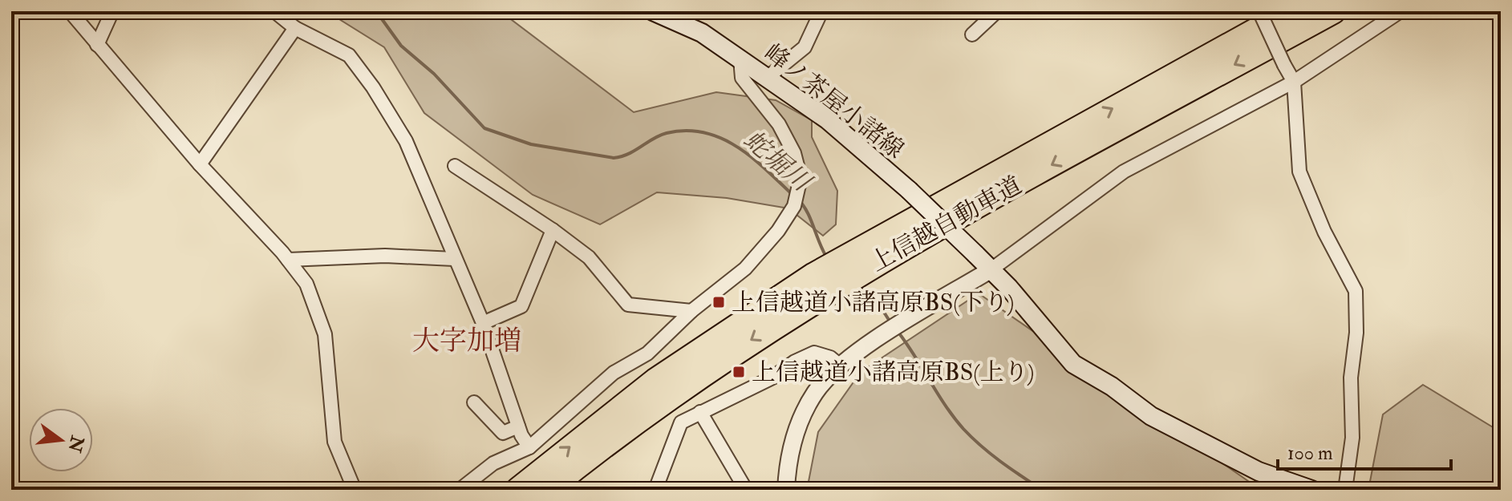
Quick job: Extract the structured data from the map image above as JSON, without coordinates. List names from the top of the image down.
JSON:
{
  "streets": {
    "highway": ["上信越自動車道"],
    "main road": ["峰ノ茶屋小諸線"]
  },
  "districts": ["大字加増"],
  "water": ["蛇堀川"],
  "places": {
    "transit": ["上信越道小諸高原BS(下り)", "上信越道小諸高原BS(上り)"]
  },
  "scale_bar": "100 m",
  "north": "right"
}
